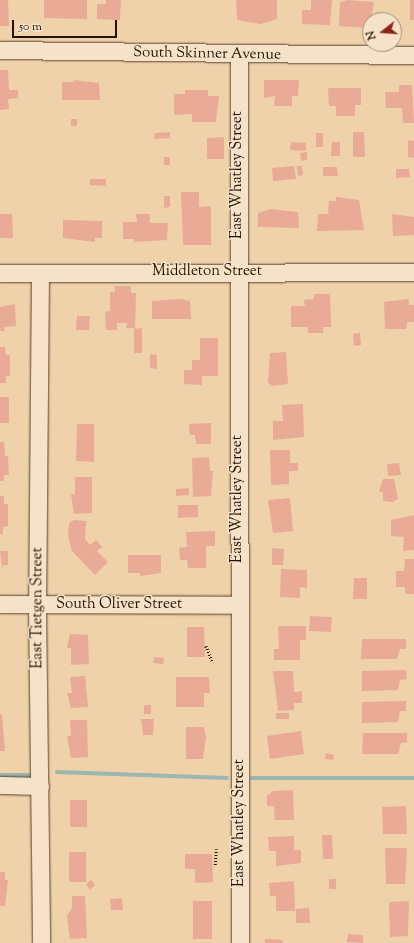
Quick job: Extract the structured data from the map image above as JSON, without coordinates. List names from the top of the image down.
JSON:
{
  "streets": {
    "street": [
      "South Skinner Avenue",
      "East Whatley Street",
      "Middleton Street",
      "South Oliver Street",
      "East Tietgen Street"
    ]
  },
  "crossings": [
    ["South Skinner Avenue", "East Whatley Street"],
    ["East Whatley Street", "Middleton Street"],
    ["East Whatley Street", "South Oliver Street"],
    ["Middleton Street", "East Tietgen Street"],
    ["South Oliver Street", "East Tietgen Street"]
  ],
  "scale_bar": "50 m",
  "north": "left"
}
